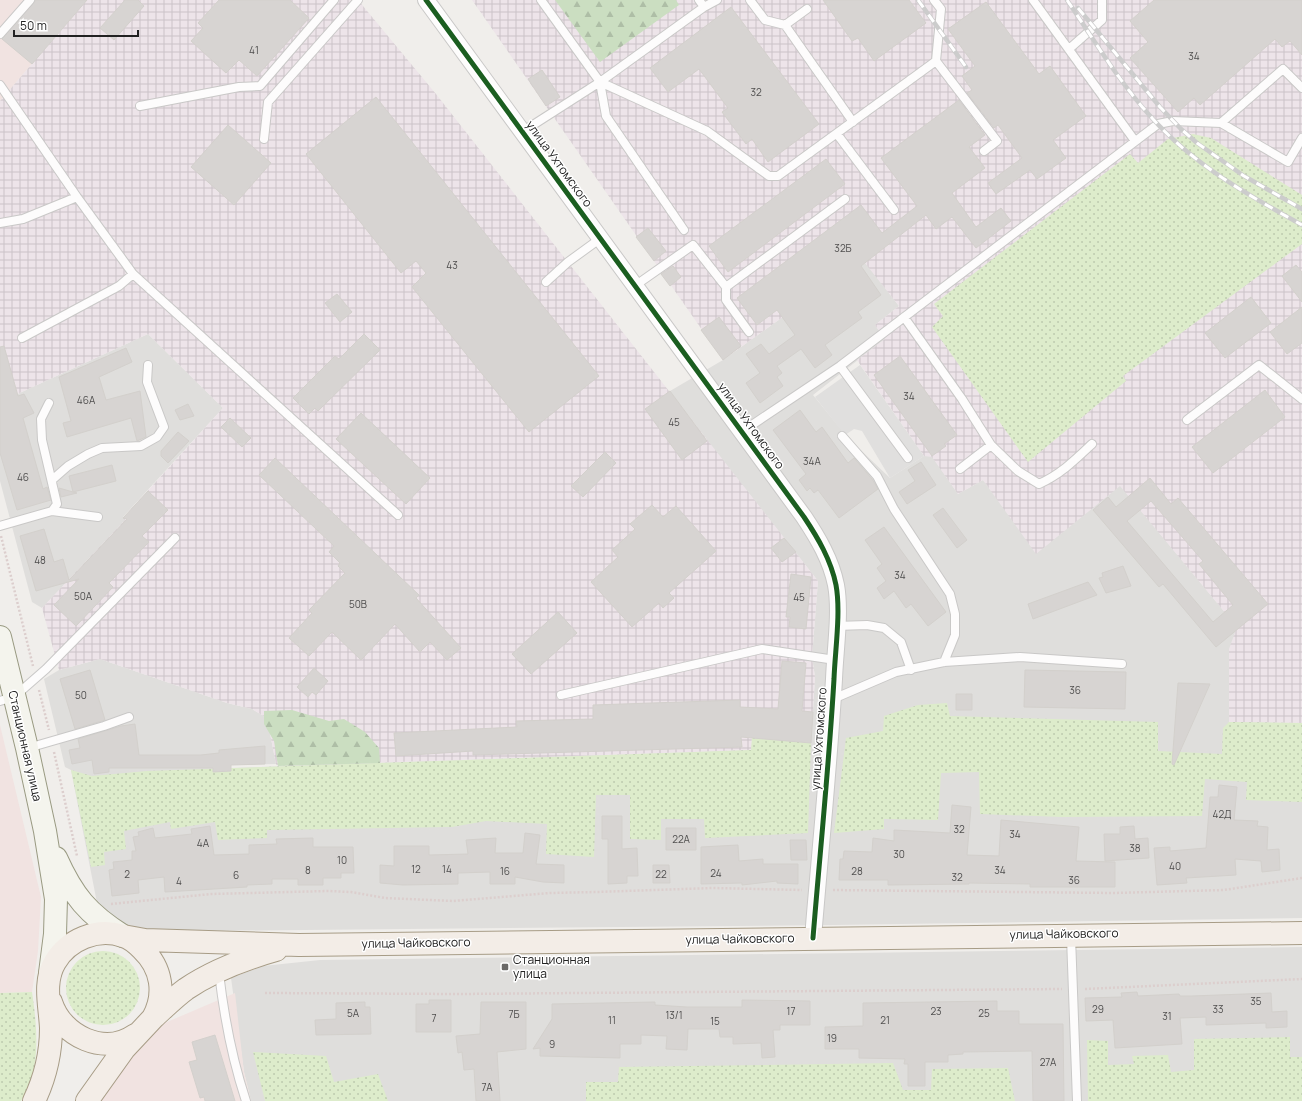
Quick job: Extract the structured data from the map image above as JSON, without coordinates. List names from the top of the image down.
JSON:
{
  "streets": {
    "main road": ["Станционная улица", "улица Чайковского"],
    "street": ["улица Ухтомского"]
  },
  "crossings": [
    ["улица Ухтомского", "улица Чайковского"],
    ["Станционная улица", "улица Чайковского"]
  ],
  "places": {
    "transit": ["Станционная улица"]
  },
  "house_numbers": [
    "41",
    "34",
    "32",
    "32Б",
    "43",
    "34",
    "46А",
    "45",
    "34А",
    "46",
    "48",
    "34",
    "50А",
    "45",
    "50В",
    "36",
    "50",
    "42Д",
    "32",
    "34",
    "22А",
    "4А",
    "38",
    "30",
    "10",
    "40",
    "12",
    "14",
    "8",
    "34",
    "16",
    "28",
    "24",
    "2",
    "22",
    "6",
    "32",
    "36",
    "4",
    "35",
    "29",
    "33",
    "17",
    "23",
    "5А",
    "25",
    "7Б",
    "13/1",
    "31",
    "7",
    "11",
    "21",
    "15",
    "19",
    "9",
    "27А",
    "7А"
  ],
  "scale_bar": "50 m"
}
